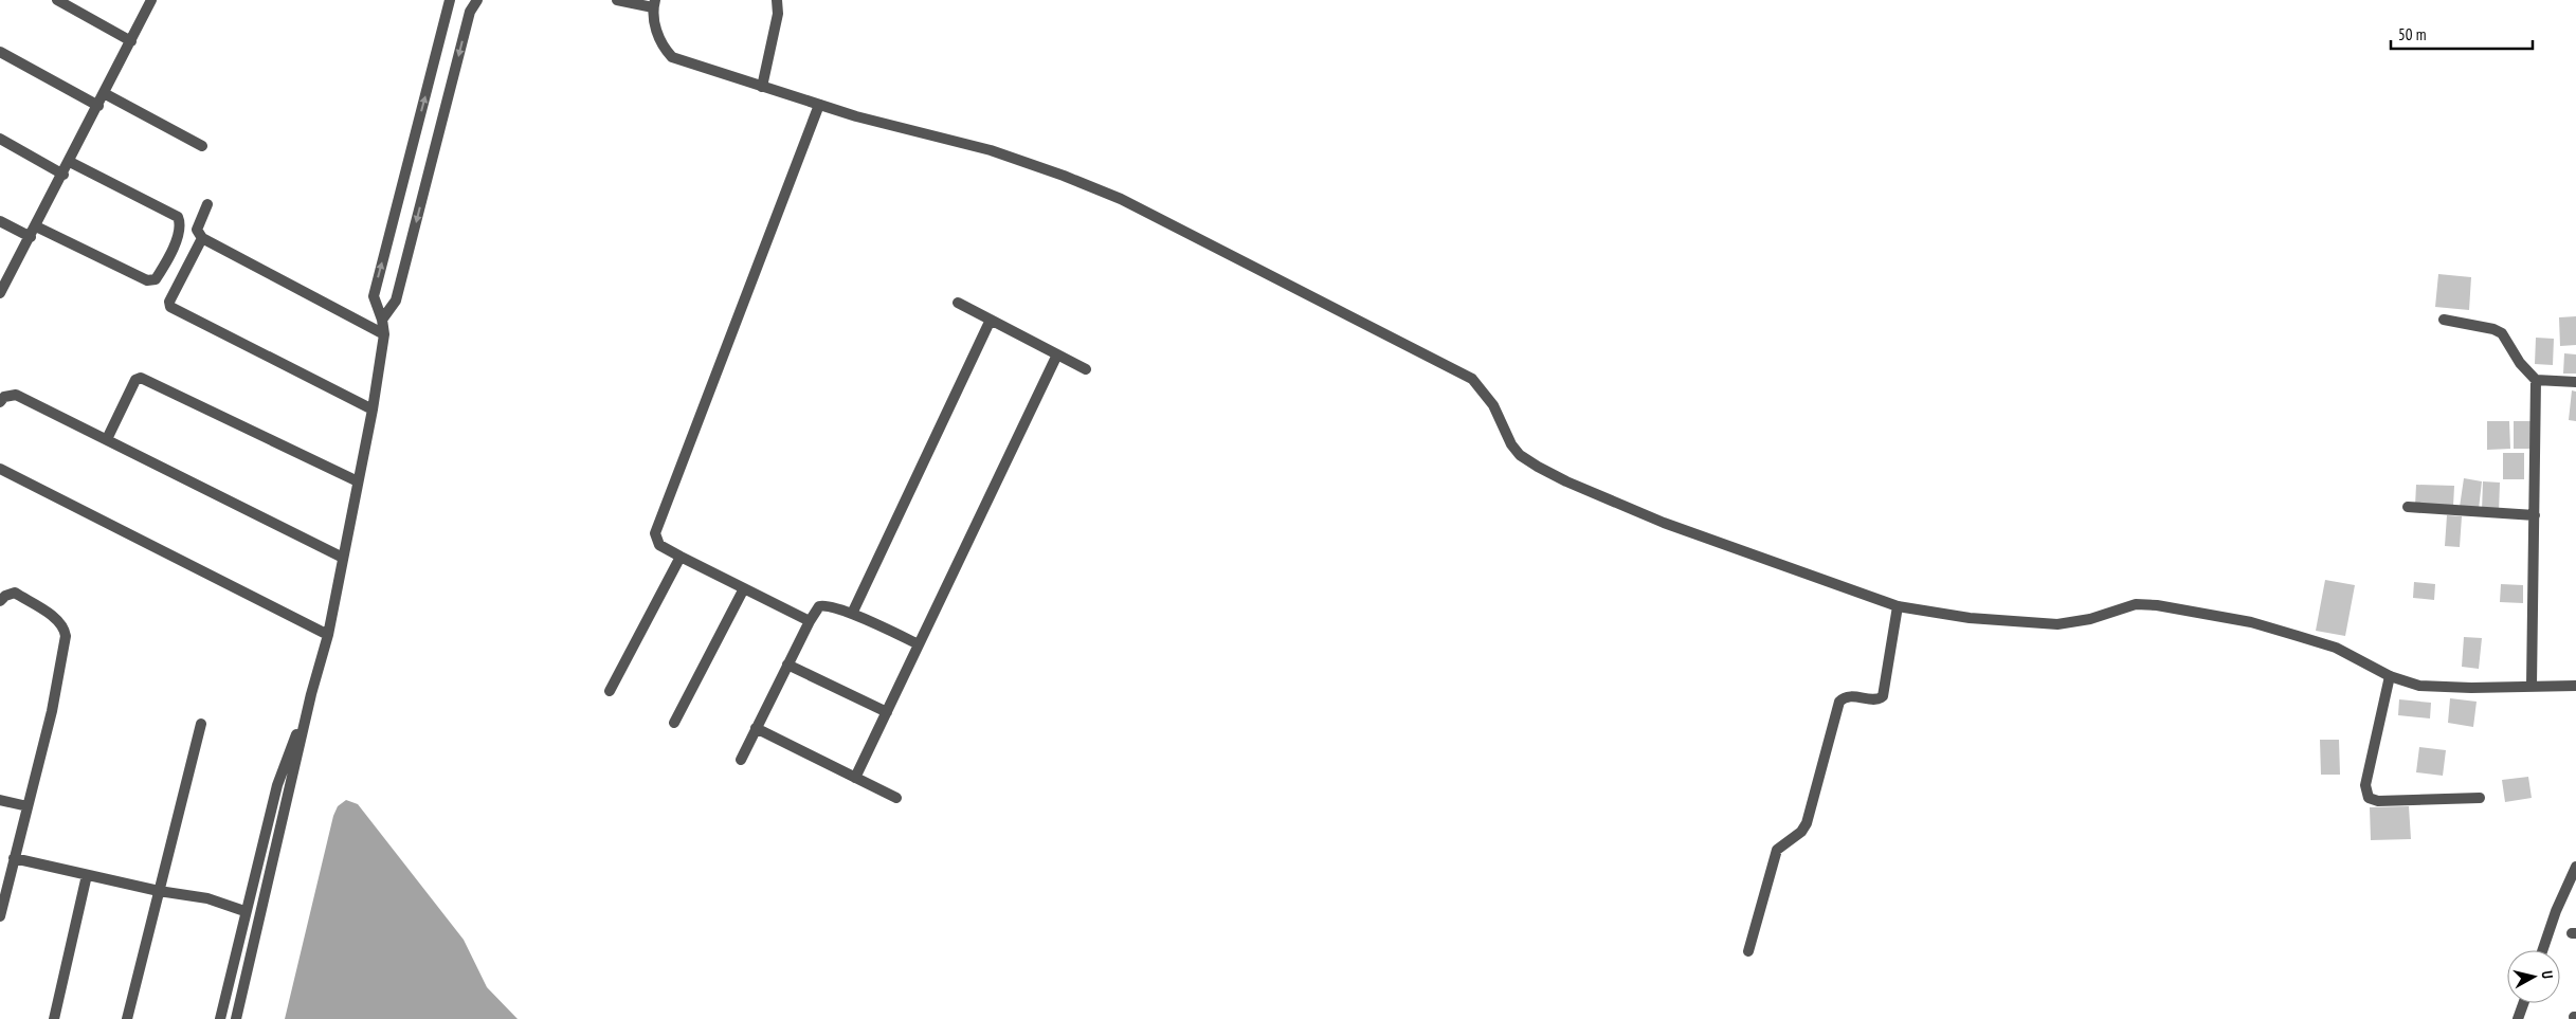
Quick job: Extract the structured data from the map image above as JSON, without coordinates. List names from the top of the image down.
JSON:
{
  "scale_bar": "50 m",
  "north": "right"
}
